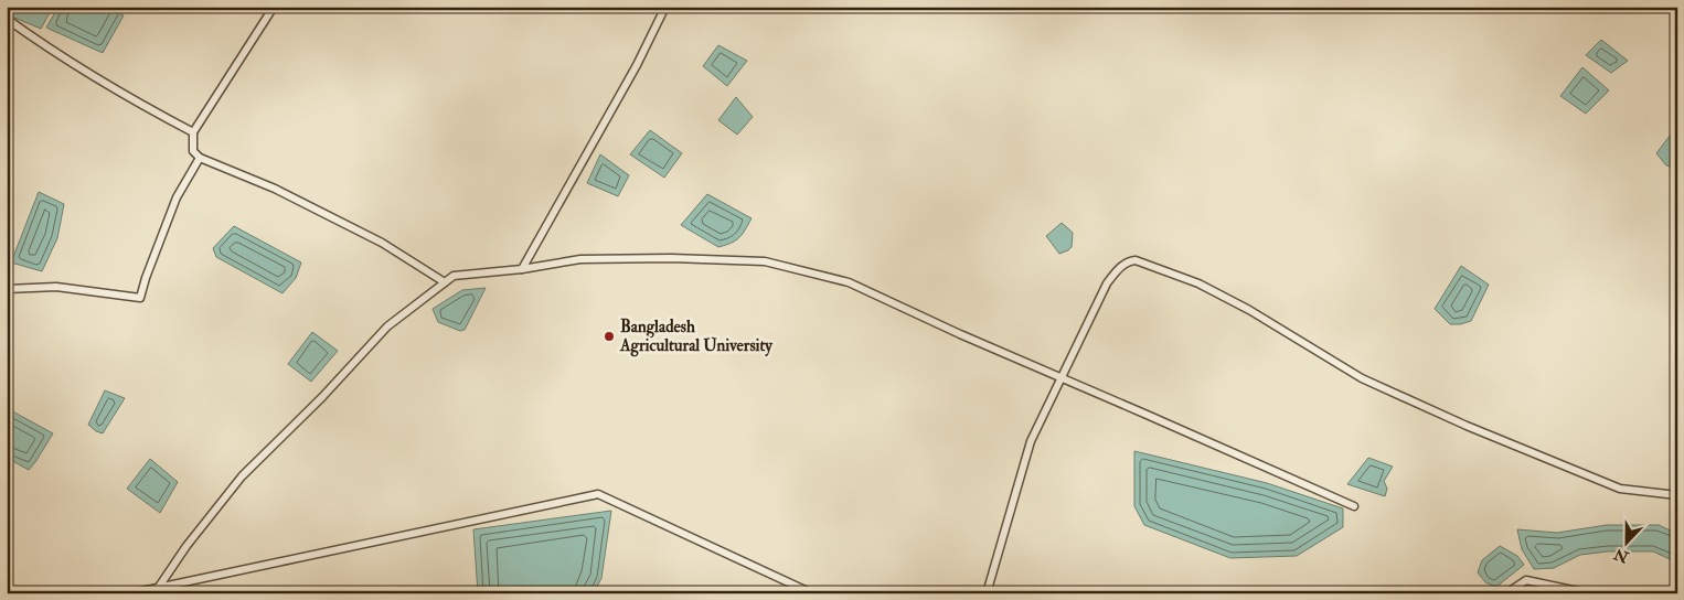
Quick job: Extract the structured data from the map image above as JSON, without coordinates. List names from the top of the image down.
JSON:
{
  "places": ["Bangladesh Agricultural University"],
  "north": "bottom"
}
